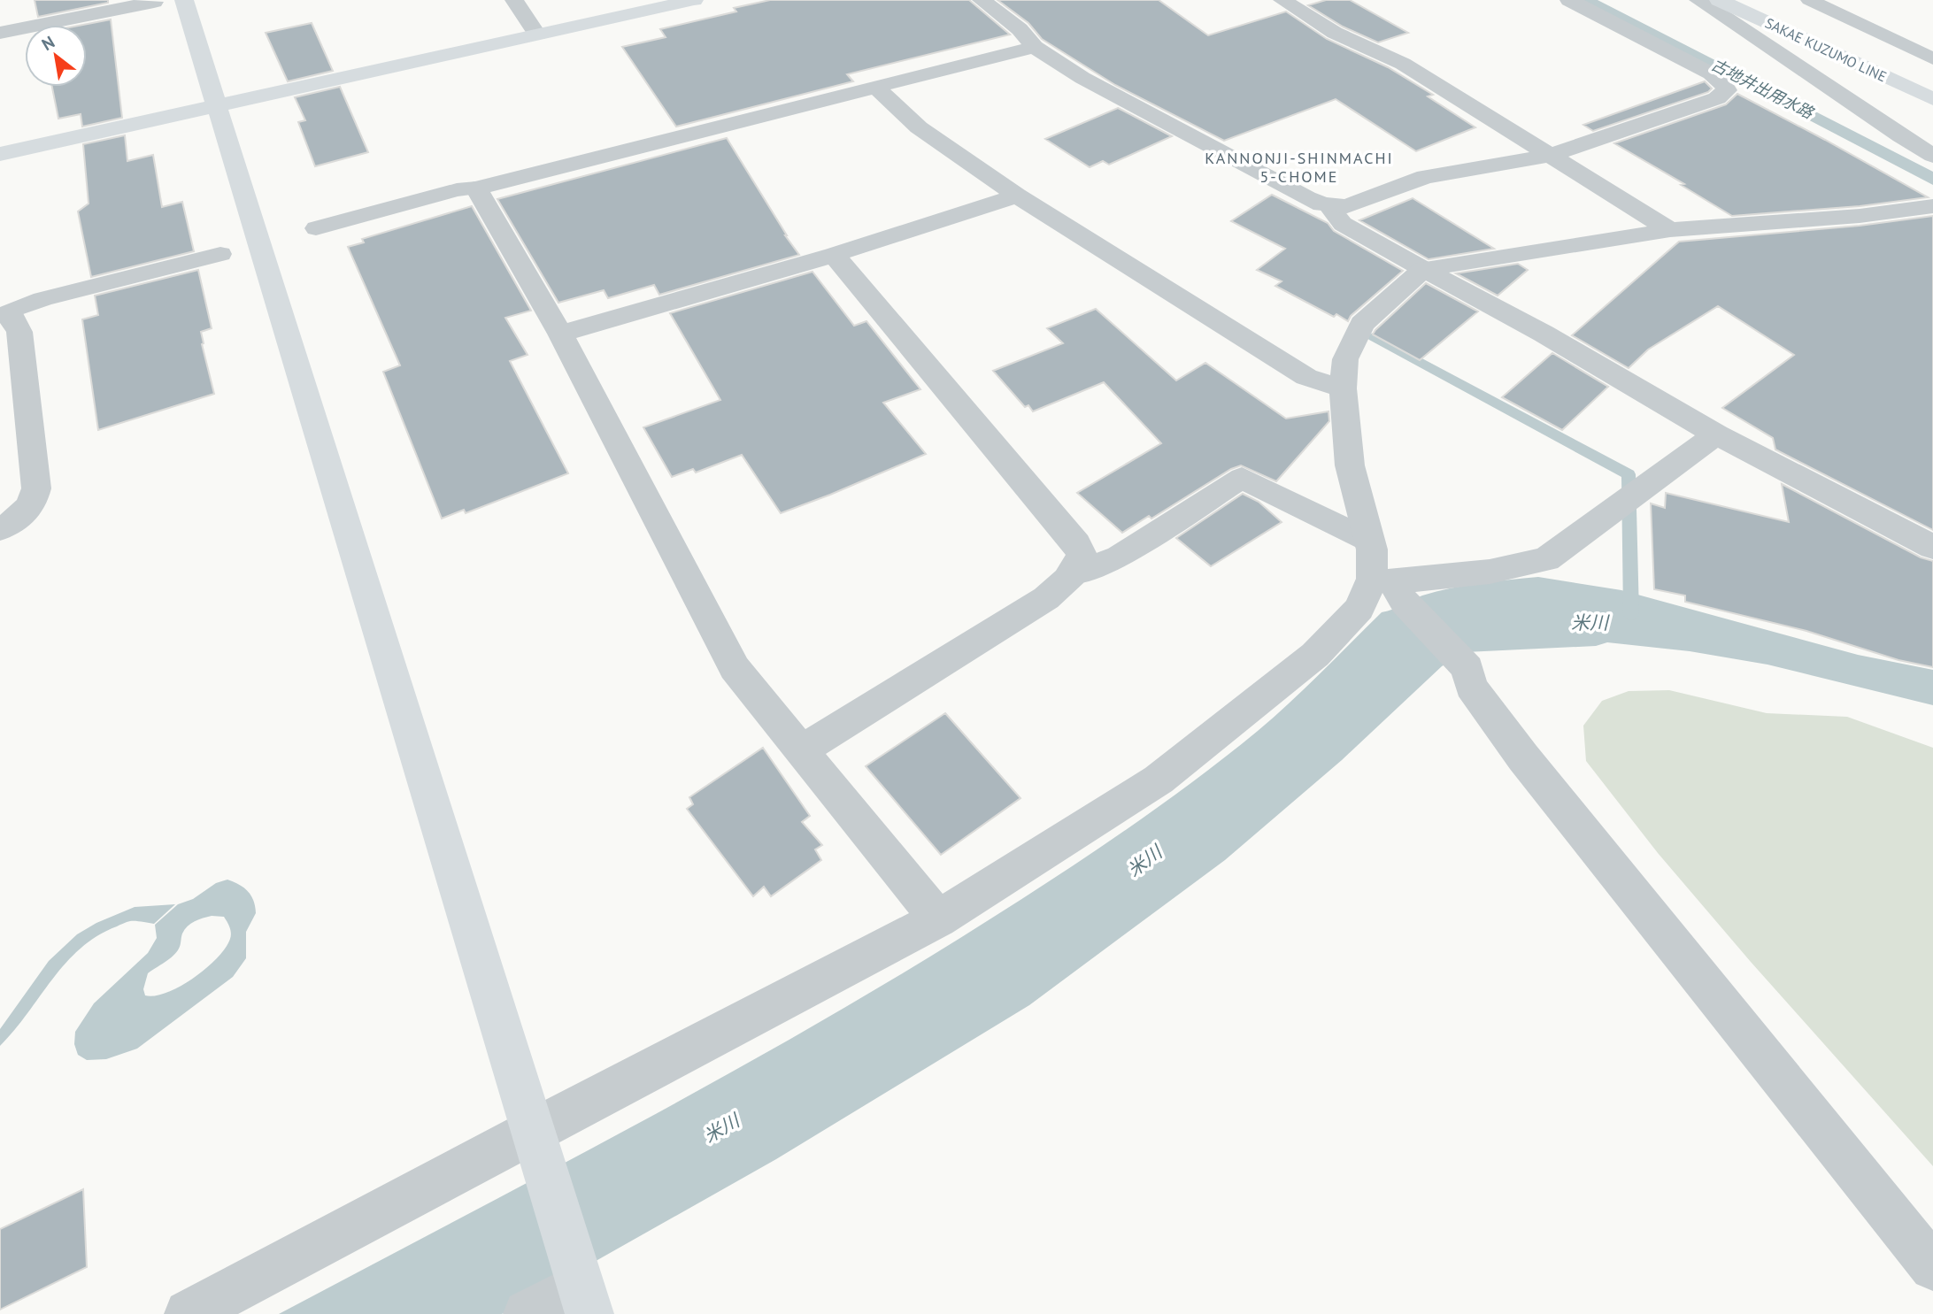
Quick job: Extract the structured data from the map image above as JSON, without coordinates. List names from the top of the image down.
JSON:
{
  "streets": {
    "street": ["SAKAE KUZUMO LINE"]
  },
  "districts": ["KANNONJI-SHINMACHI 5-CHOME"],
  "water": ["古地井出用水路", "米川"],
  "north": "top left"
}
